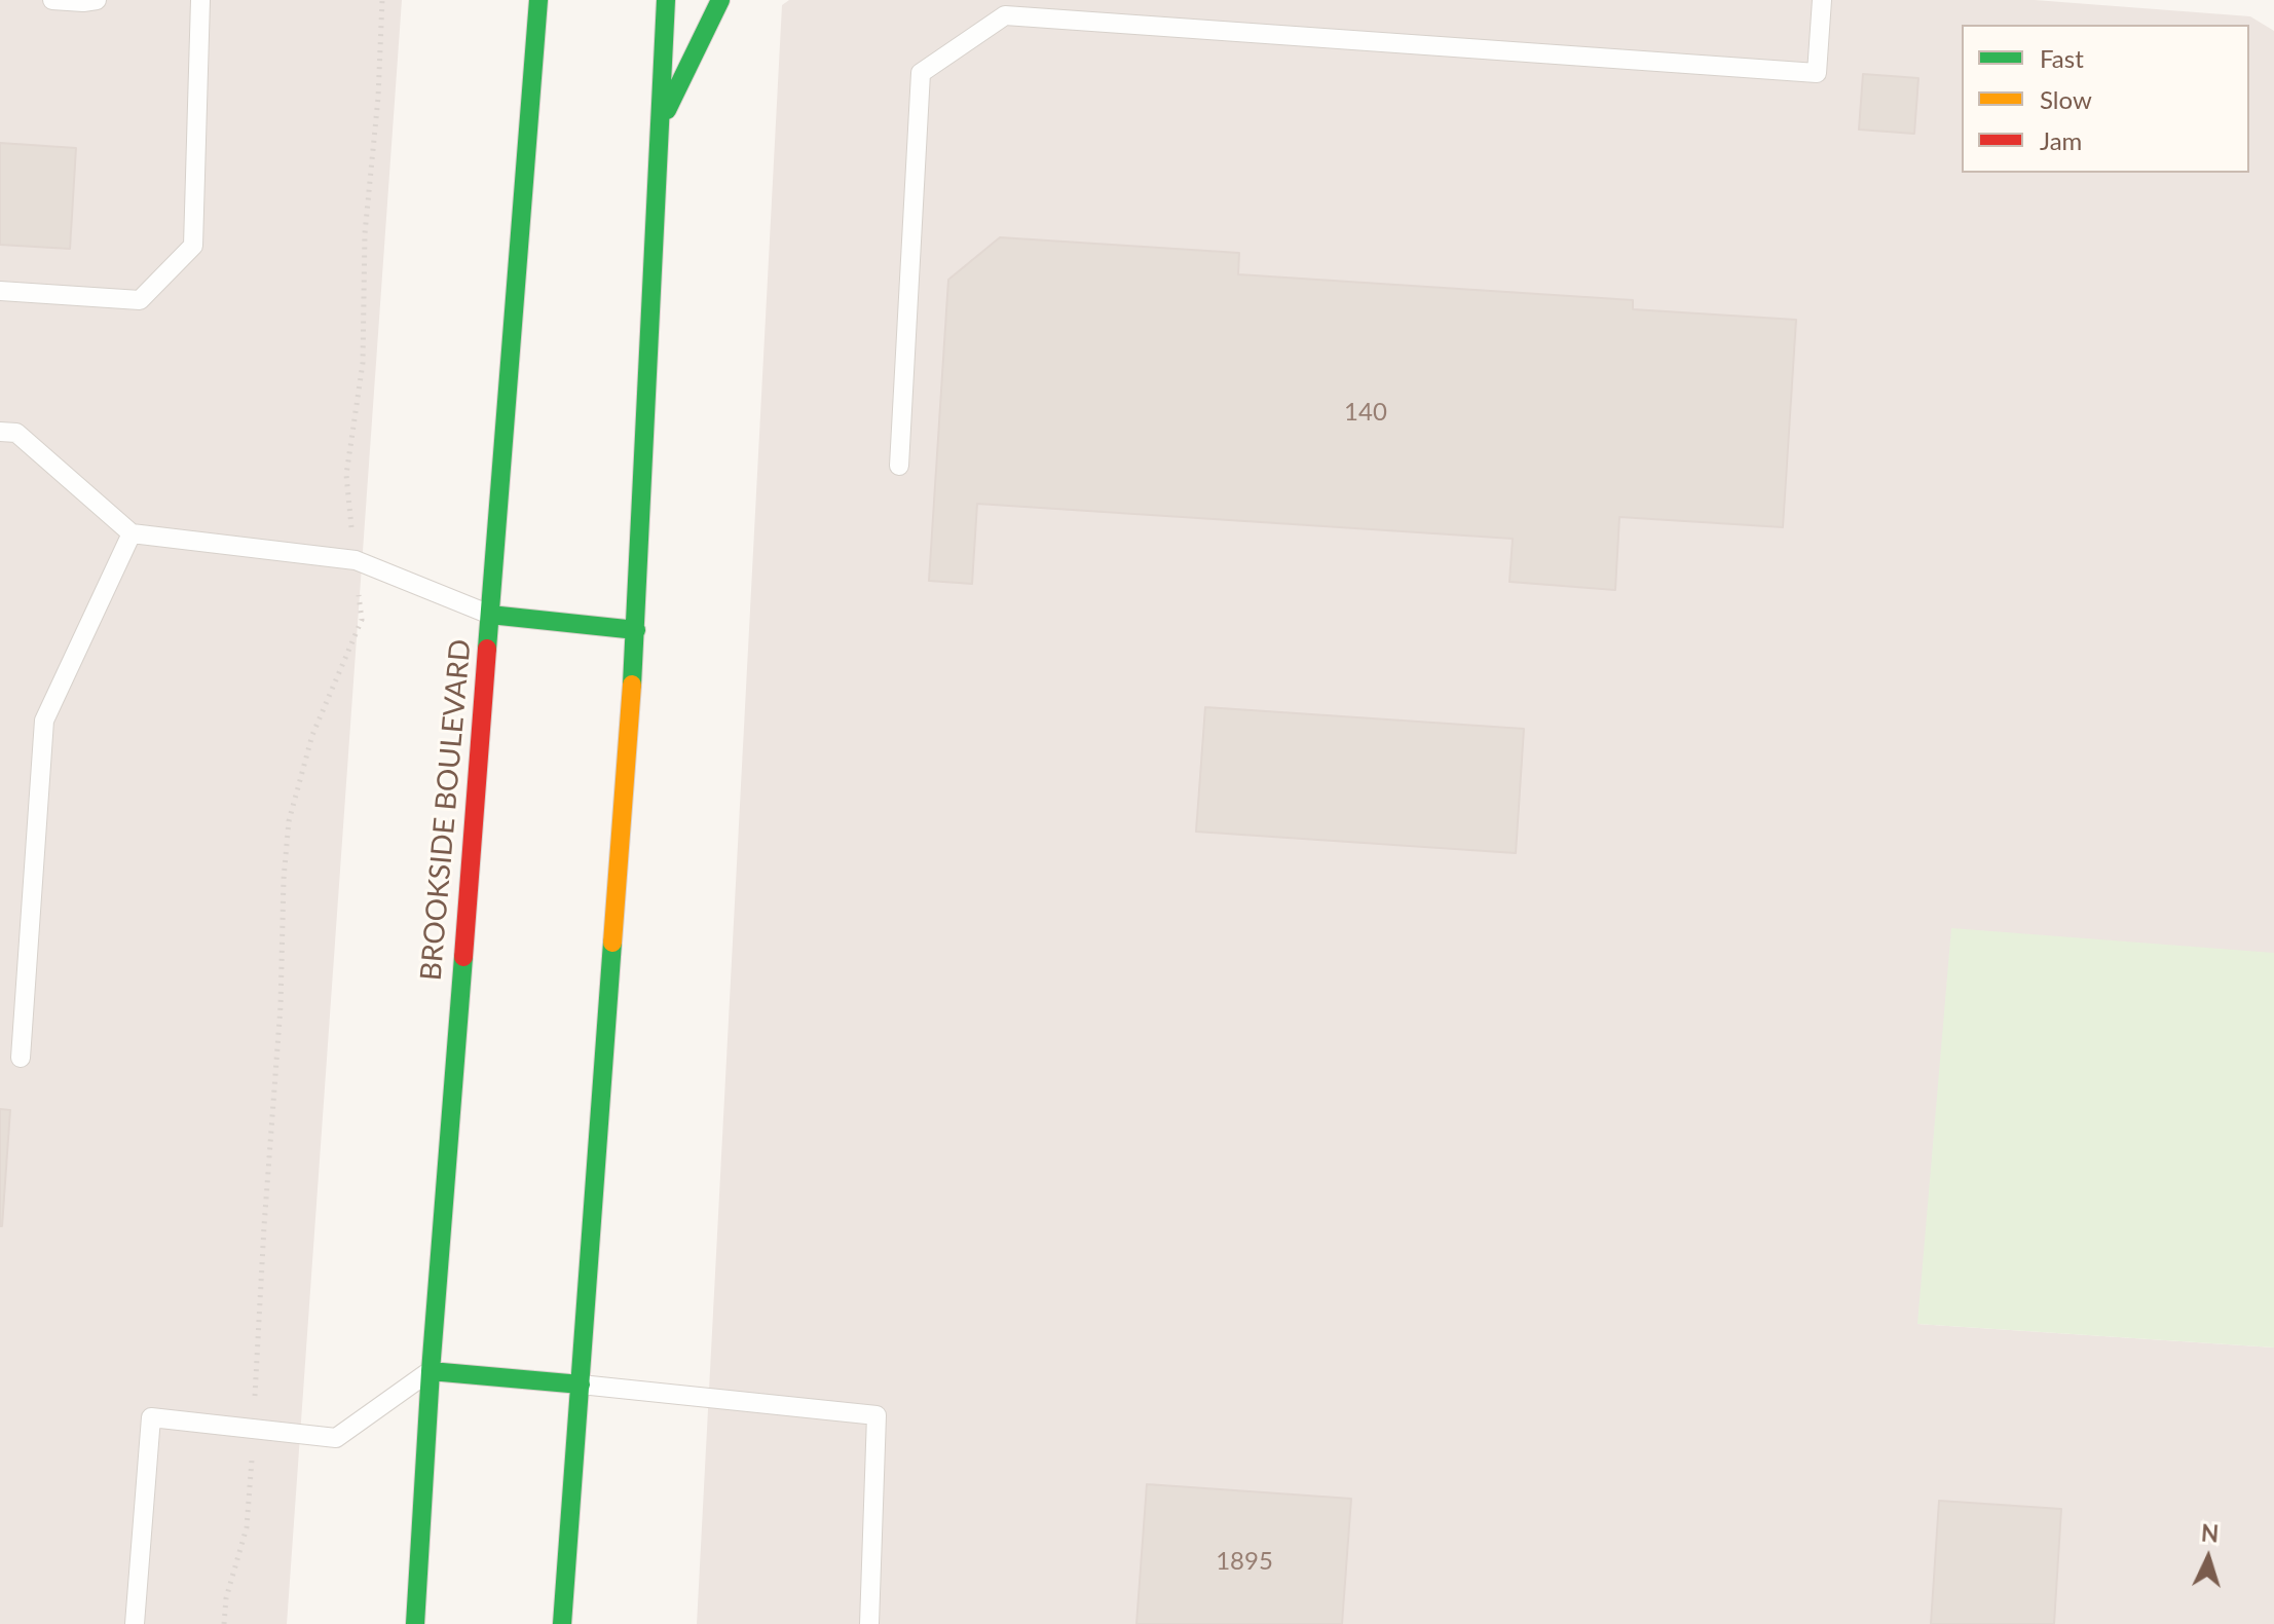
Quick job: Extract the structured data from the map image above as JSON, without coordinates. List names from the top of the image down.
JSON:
{
  "streets": {
    "main road": ["BROOKSIDE BOULEVARD"]
  },
  "house_numbers": ["140", "1895"],
  "legend": ["Fast", "Slow", "Jam"],
  "north": "top"
}
